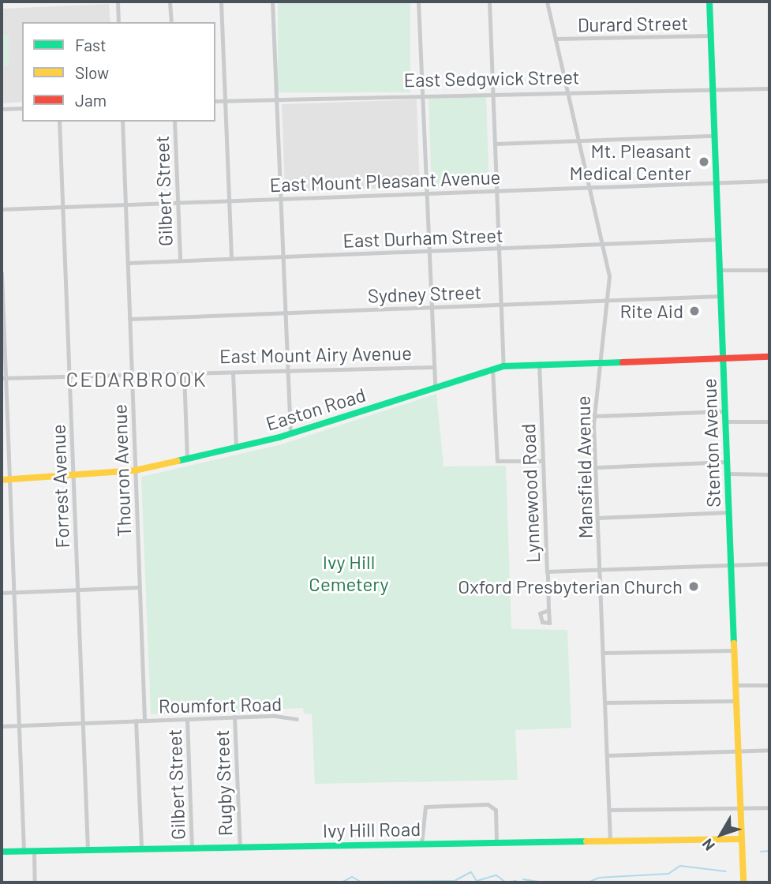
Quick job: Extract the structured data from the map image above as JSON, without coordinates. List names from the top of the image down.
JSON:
{
  "streets": {
    "main road": ["Easton Road", "Stenton Avenue", "Ivy Hill Road"],
    "street": [
      "Durard Street",
      "East Sedgwick Street",
      "East Mount Pleasant Avenue",
      "Gilbert Street",
      "East Durham Street",
      "Sydney Street",
      "East Mount Airy Avenue",
      "Mansfield Avenue",
      "Thouron Avenue",
      "Forrest Avenue",
      "Lynnewood Road",
      "Roumfort Road",
      "Rugby Street"
    ]
  },
  "crossings": [
    ["Durard Street", "Stenton Avenue"],
    ["Durard Street", "Mansfield Avenue"],
    ["East Sedgwick Street", "Stenton Avenue"],
    ["East Sedgwick Street", "Mansfield Avenue"],
    ["East Mount Pleasant Avenue", "Gilbert Street"],
    ["East Mount Pleasant Avenue", "Stenton Avenue"],
    ["East Mount Pleasant Avenue", "Mansfield Avenue"],
    ["East Mount Pleasant Avenue", "Thouron Avenue"],
    ["East Mount Pleasant Avenue", "Forrest Avenue"],
    ["Gilbert Street", "East Durham Street"],
    ["Gilbert Street", "Roumfort Road"],
    ["Gilbert Street", "Ivy Hill Road"],
    ["East Durham Street", "Stenton Avenue"],
    ["East Durham Street", "Mansfield Avenue"],
    ["East Durham Street", "Thouron Avenue"],
    ["Sydney Street", "Stenton Avenue"],
    ["Sydney Street", "Mansfield Avenue"],
    ["Sydney Street", "Thouron Avenue"],
    ["East Mount Airy Avenue", "Thouron Avenue"],
    ["East Mount Airy Avenue", "Forrest Avenue"],
    ["Easton Road", "Thouron Avenue"],
    ["Easton Road", "Forrest Avenue"],
    ["Stenton Avenue", "Ivy Hill Road"],
    ["Mansfield Avenue", "Ivy Hill Road"],
    ["Thouron Avenue", "Roumfort Road"],
    ["Forrest Avenue", "Roumfort Road"],
    ["Forrest Avenue", "Ivy Hill Road"],
    ["Roumfort Road", "Rugby Street"],
    ["Rugby Street", "Ivy Hill Road"]
  ],
  "districts": ["CEDARBROOK"],
  "parks": ["Ivy Hill Cemetery"],
  "places": ["Mt. Pleasant Medical Center", "Rite Aid", "Oxford Presbyterian Church"],
  "legend": ["Fast", "Slow", "Jam"],
  "north": "bottom left"
}
